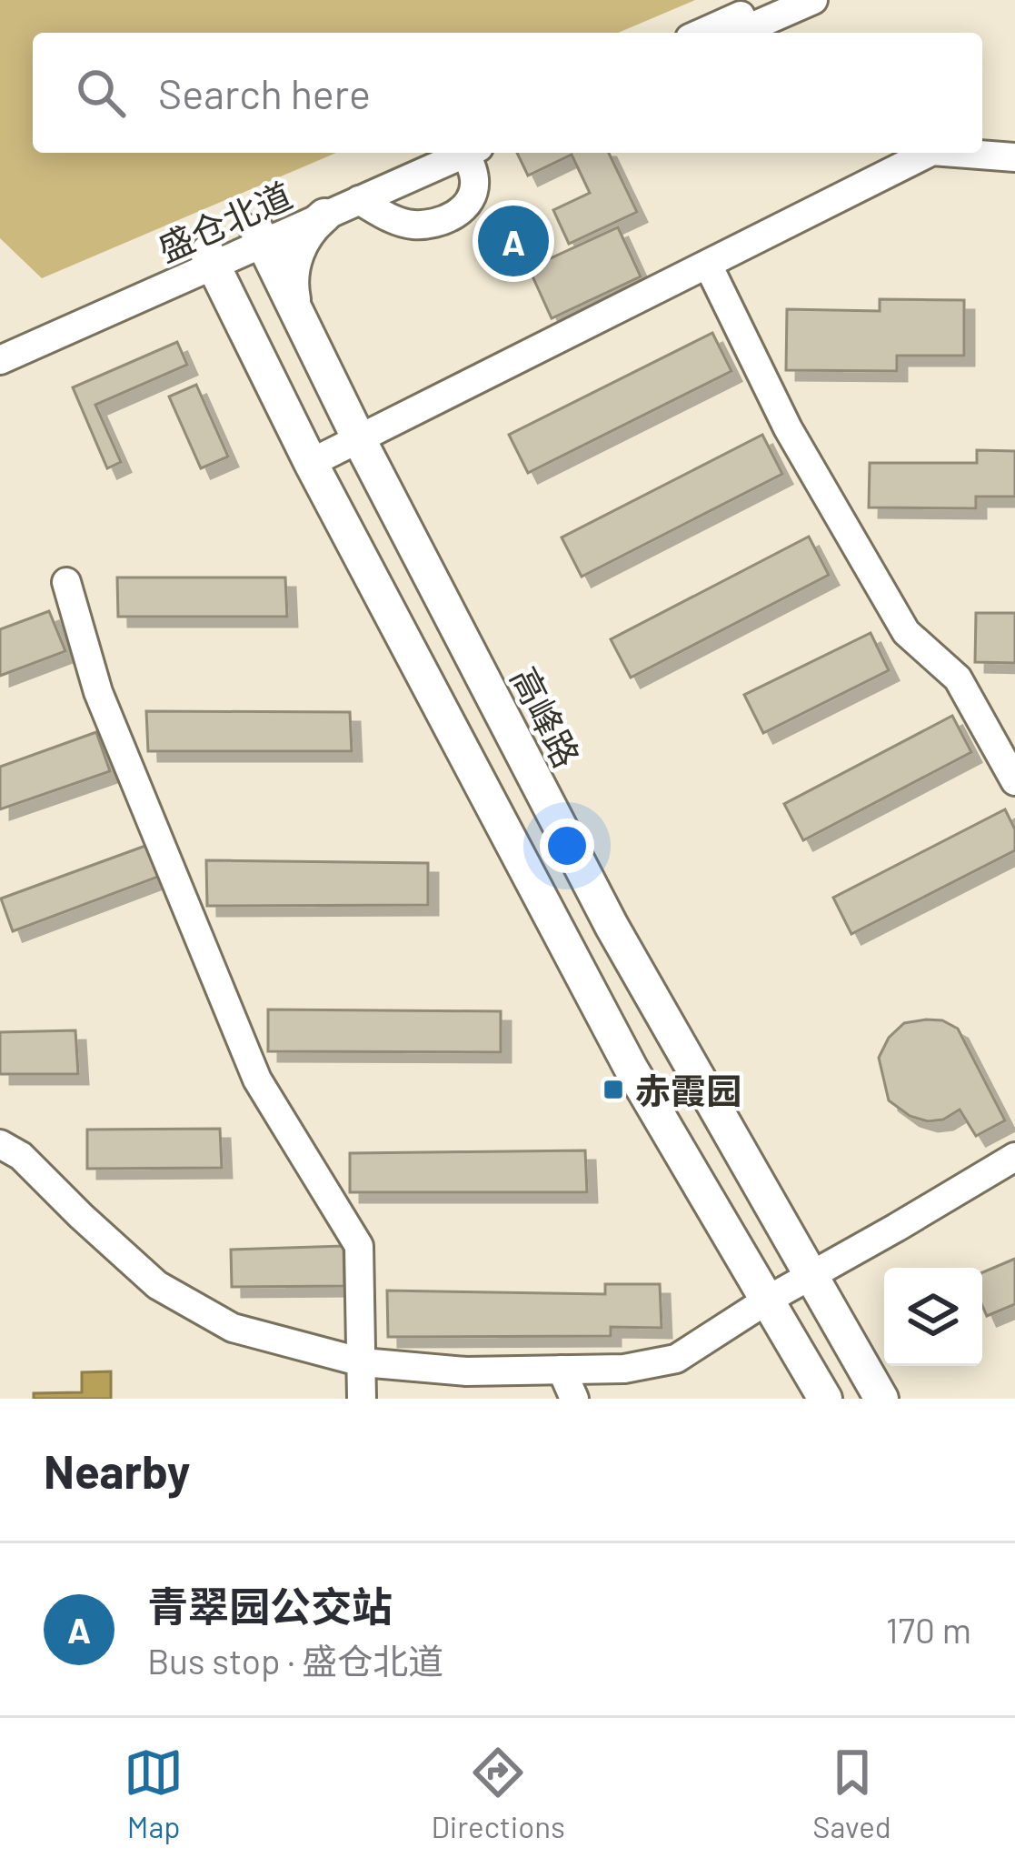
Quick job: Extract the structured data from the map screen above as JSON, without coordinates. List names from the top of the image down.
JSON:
{
  "streets": {
    "main road": ["高峰路"],
    "street": ["盛仓北道"]
  },
  "crossings": [
    ["盛仓北道", "高峰路"]
  ],
  "places": {
    "transit": ["赤霞园"]
  },
  "page": {
    "search": "Search here",
    "pins": "A",
    "heading": "Nearby",
    "list": [
      {
        "mark": "A",
        "name": "青翠园公交站",
        "note": "Bus stop · 盛仓北道",
        "value": "170 m"
      }
    ],
    "nav": ["Map", "Directions", "Saved"]
  }
}
